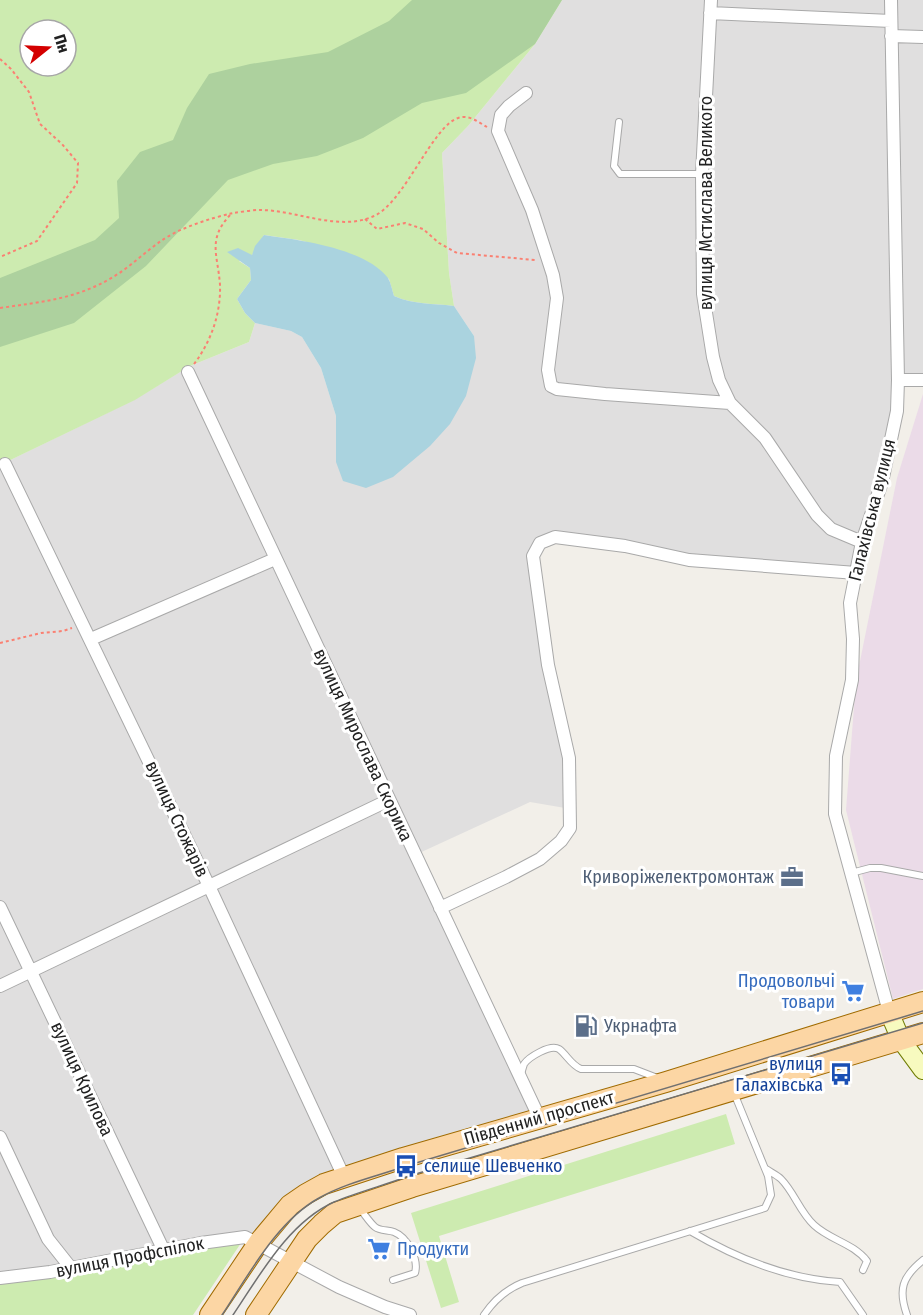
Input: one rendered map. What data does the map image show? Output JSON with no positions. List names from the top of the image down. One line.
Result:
{"streets":{"main road":["Південний проспект"],"street":["вулиця Мстислава Великого","Галахівська вулиця","вулиця Мирослава Скорика","вулиця Стожарів","вулиця Крилова","вулиця Профспілок"]},"crossings":[["вулиця Мстислава Великого","Галахівська вулиця"],["Галахівська вулиця","Південний проспект"],["вулиця Мирослава Скорика","Південний проспект"],["вулиця Стожарів","Південний проспект"],["вулиця Крилова","вулиця Профспілок"],["Південний проспект","вулиця Профспілок"]],"places":{"office":["Криворіжелектромонтаж"],"supermarket":["Продовольчі товари","Продукти"],"fuel station":["Укрнафта"],"bus stop":["вулиця Галахівська","селище Шевченко"]},"north":"right"}
